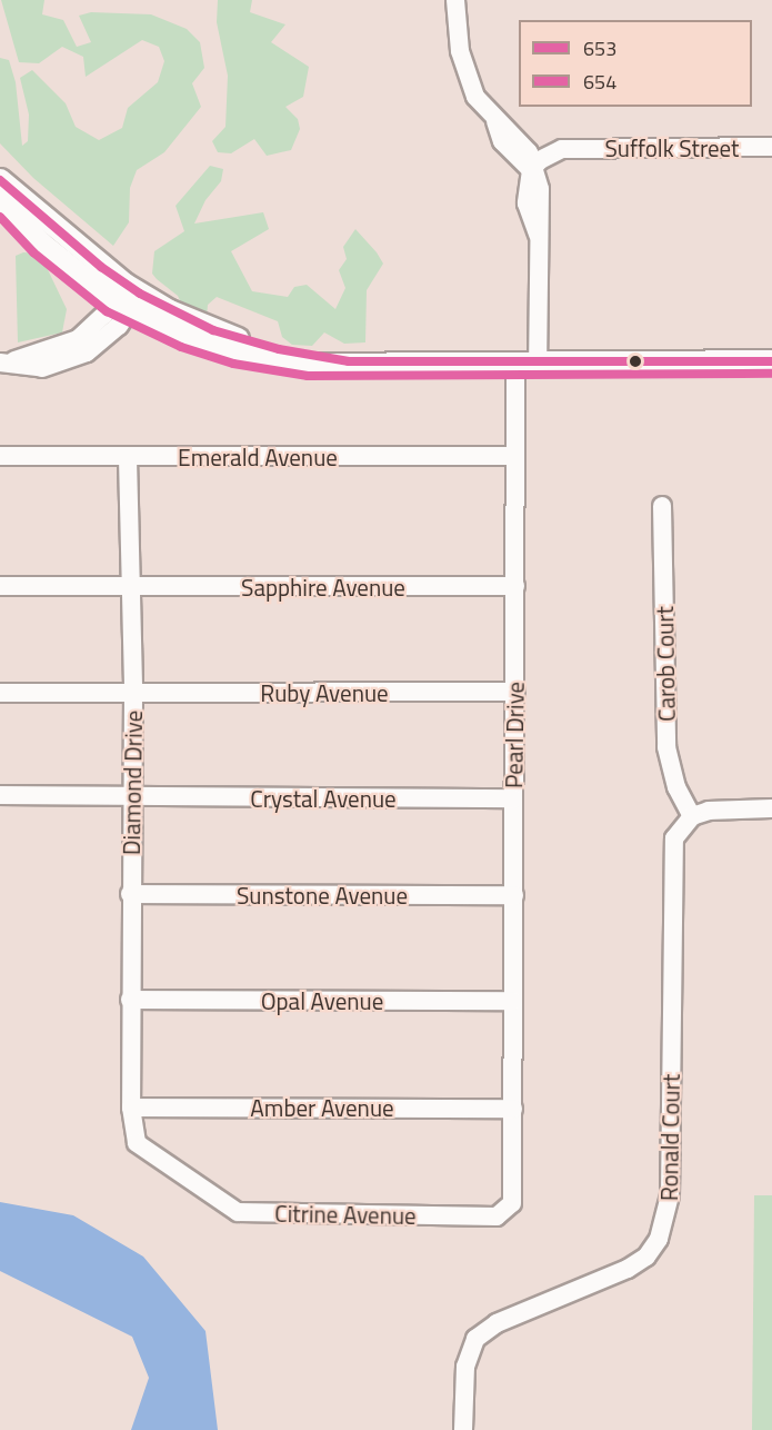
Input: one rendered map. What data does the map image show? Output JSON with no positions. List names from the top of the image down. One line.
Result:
{"streets":{"street":["Suffolk Street","Emerald Avenue","Sapphire Avenue","Carob Court","Ruby Avenue","Pearl Drive","Diamond Drive","Crystal Avenue","Sunstone Avenue","Opal Avenue","Amber Avenue","Ronald Court","Citrine Avenue"]},"crossings":[["Emerald Avenue","Pearl Drive"],["Emerald Avenue","Diamond Drive"],["Sapphire Avenue","Pearl Drive"],["Sapphire Avenue","Diamond Drive"],["Carob Court","Ronald Court"],["Ruby Avenue","Pearl Drive"],["Ruby Avenue","Diamond Drive"],["Pearl Drive","Crystal Avenue"],["Pearl Drive","Sunstone Avenue"],["Pearl Drive","Opal Avenue"],["Pearl Drive","Amber Avenue"],["Pearl Drive","Citrine Avenue"],["Diamond Drive","Crystal Avenue"],["Diamond Drive","Sunstone Avenue"],["Diamond Drive","Opal Avenue"],["Diamond Drive","Amber Avenue"],["Diamond Drive","Citrine Avenue"],["Amber Avenue","Citrine Avenue"]],"lines":["transit line 653","transit line 654"],"legend":["653","654"]}
